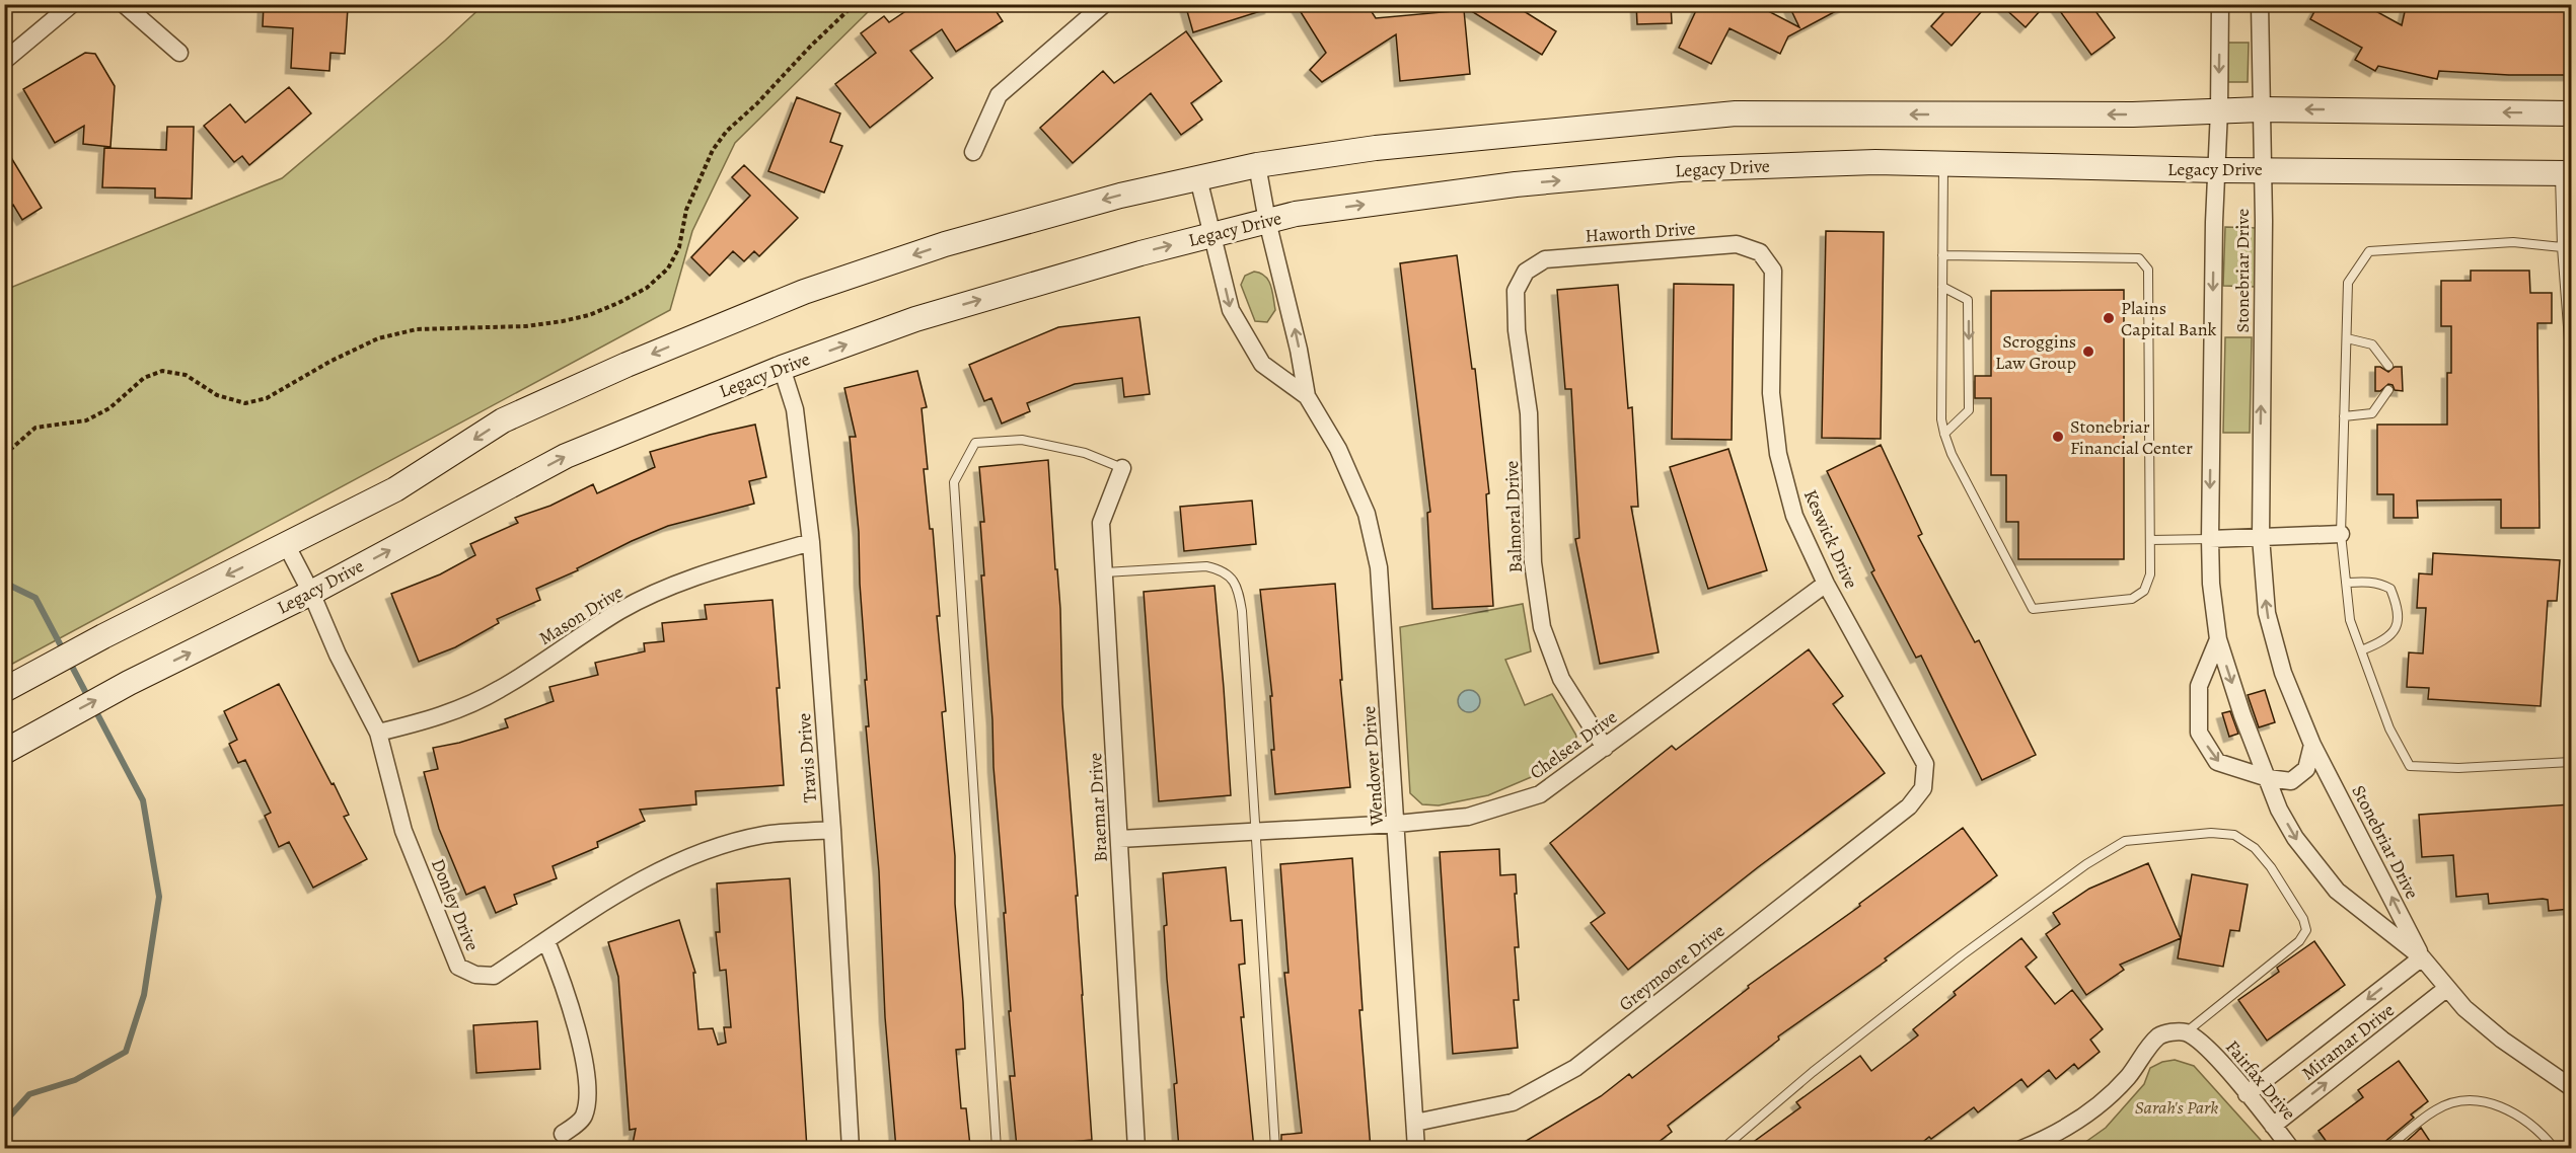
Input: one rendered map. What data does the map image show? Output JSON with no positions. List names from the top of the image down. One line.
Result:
{"streets":{"main road":["Legacy Drive"],"street":["Haworth Drive","Stonebriar Drive","Balmoral Drive","Keswick Drive","Mason Drive","Chelsea Drive","Travis Drive","Wendover Drive","Braemar Drive","Donley Drive","Greymoore Drive","Miramar Drive","Fairfax Drive"]},"crossings":[["Legacy Drive","Stonebriar Drive"],["Legacy Drive","Travis Drive"],["Legacy Drive","Wendover Drive"],["Legacy Drive","Donley Drive"],["Haworth Drive","Balmoral Drive"],["Haworth Drive","Keswick Drive"],["Stonebriar Drive","Miramar Drive"],["Balmoral Drive","Chelsea Drive"],["Keswick Drive","Chelsea Drive"],["Keswick Drive","Greymoore Drive"],["Mason Drive","Travis Drive"],["Mason Drive","Donley Drive"],["Chelsea Drive","Wendover Drive"],["Chelsea Drive","Braemar Drive"],["Travis Drive","Donley Drive"],["Wendover Drive","Greymoore Drive"],["Miramar Drive","Fairfax Drive"]],"parks":["Sarah's Park"],"places":["Plains Capital Bank","Scroggins Law Group","Stonebriar Financial Center"]}
